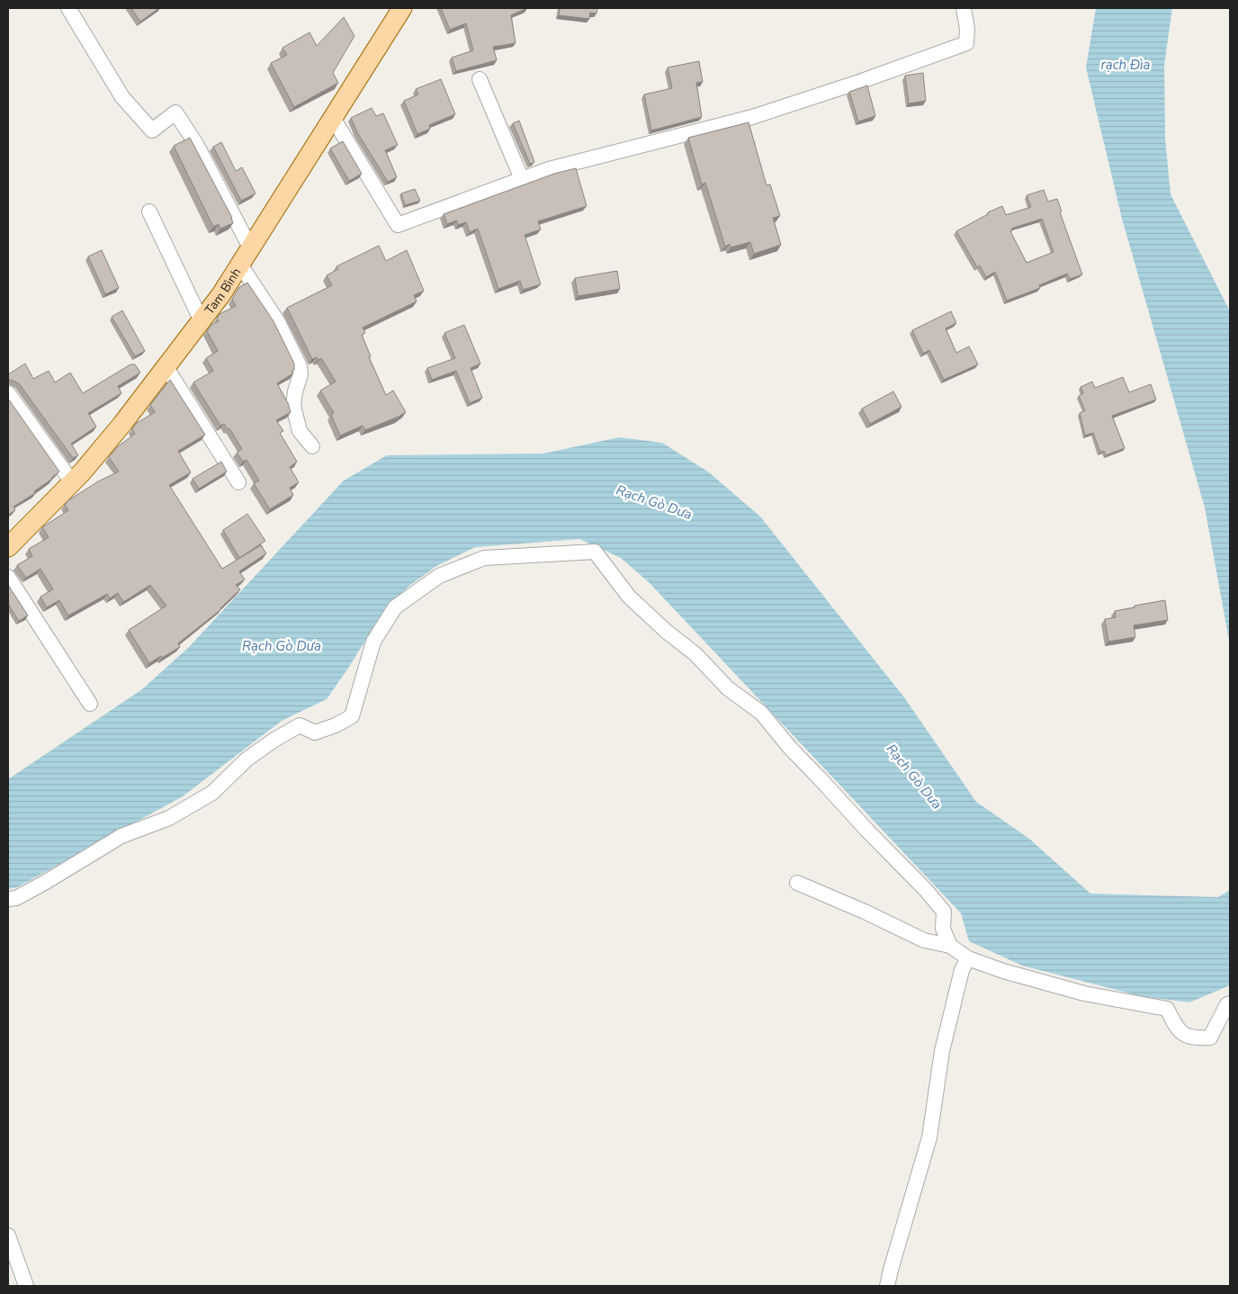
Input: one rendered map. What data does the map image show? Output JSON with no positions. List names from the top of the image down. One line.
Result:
{"streets":{"main road":["Tam Bình"]},"water":["rạch Đìa","Rạch Gò Dưa"]}
